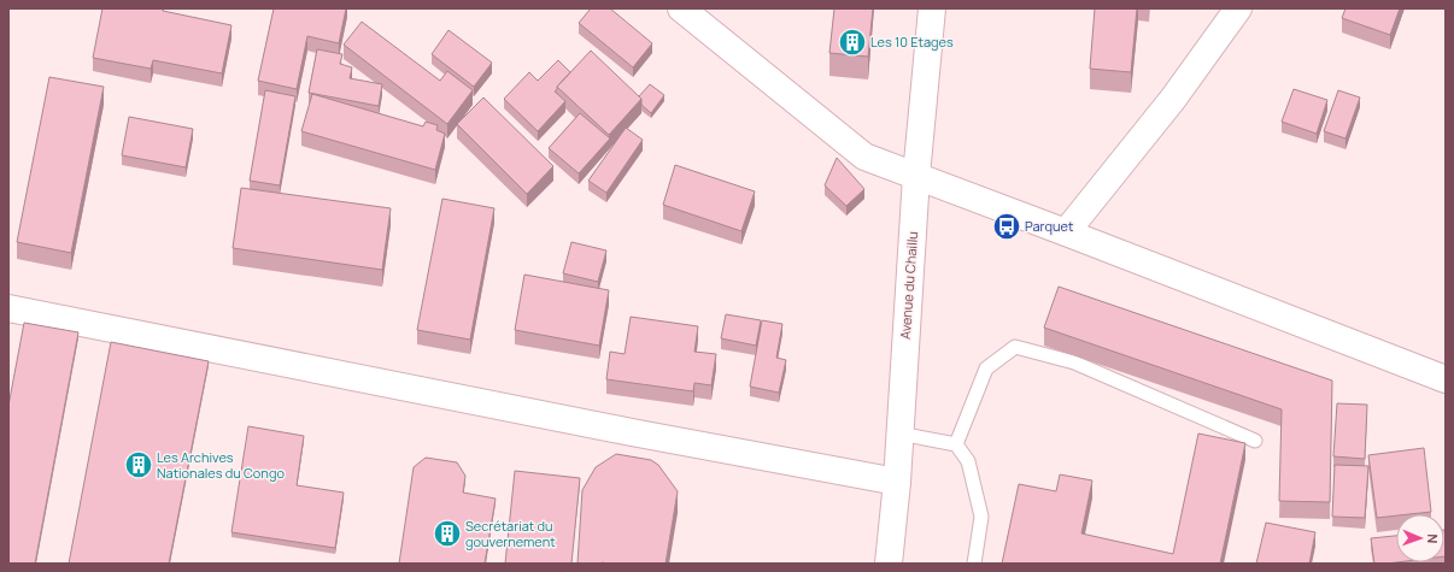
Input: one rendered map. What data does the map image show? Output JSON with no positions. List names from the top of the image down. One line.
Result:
{"streets":{"street":["Avenue du Chaillu"]},"places":{"building":["Les 10 Etages","Les Archives Nationales du Congo","Secrétariat du gouvernement"],"bus stop":["Parquet"]},"north":"right"}
